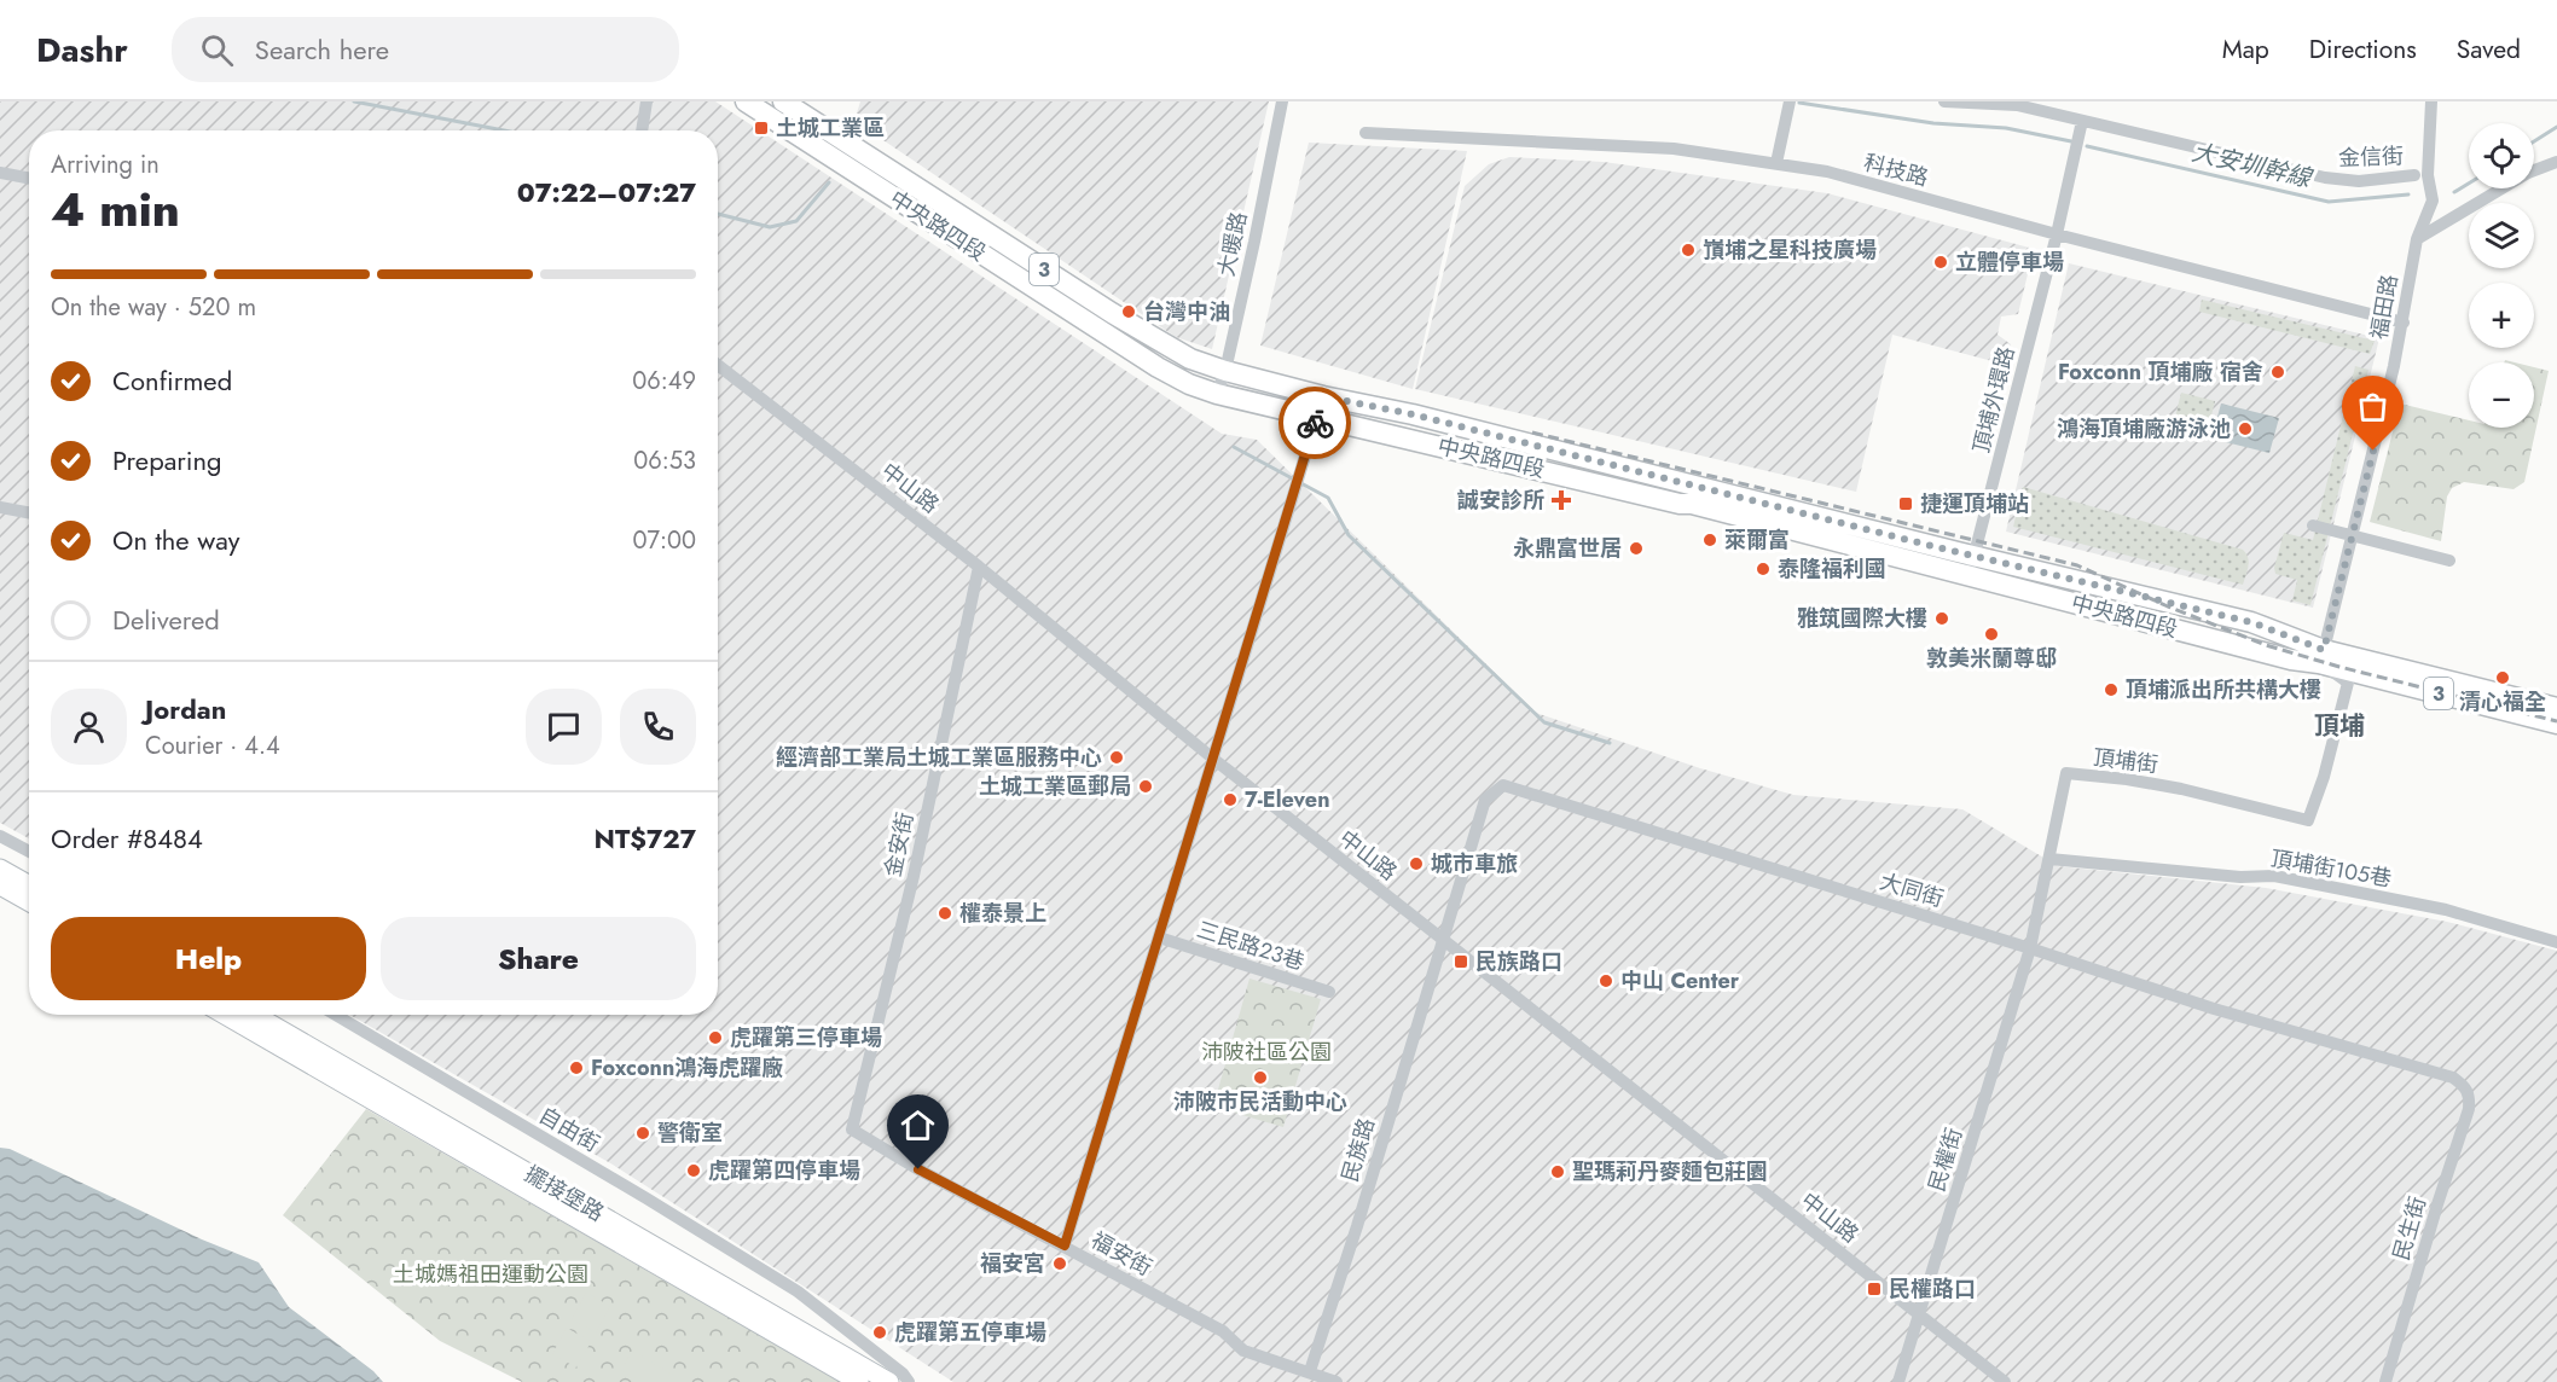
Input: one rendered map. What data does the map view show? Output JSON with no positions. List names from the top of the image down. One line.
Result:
{"streets":{"main road":["中央路四段","3"],"street":["金信街","科技路","大暖路","福田路","頂埔外環路","中山路","頂埔街","金安街","頂埔街105巷","大同街","三民路23巷","自由街","民族路","民權街","擺接堡路","民生街","福安街"]},"crossings":[["金信街","福田路"],["金信街","頂埔外環路"],["科技路","福田路"],["科技路","頂埔外環路"],["中央路四段","大暖路"],["中央路四段","福田路"],["中央路四段","頂埔外環路"],["中央路四段","頂埔街"],["福田路","頂埔街"],["中山路","金安街"],["中山路","大同街"],["中山路","民族路"],["中山路","民權街"],["頂埔街","頂埔街105巷"],["頂埔街","大同街"],["頂埔街","民權街"],["金安街","福安街"],["大同街","民族路"],["大同街","民權街"],["大同街","民生街"],["民族路","福安街"]],"districts":["頂埔"],"water":["大安圳幹線"],"parks":["沛陂社區公園","土城媽祖田運動公園"],"places":{"transit":["土城工業區","捷運頂埔站","民族路口","民權路口"],"other":["嵿埔之星科技廣場","立體停車場","台灣中油","Foxconn 頂埔廠 宿舍","鴻海頂埔廠游泳池","萊爾富","永鼎富世居","泰隆福利國","雅筑國際大樓","敦美米蘭尊邸","清心福全","頂埔派出所共構大樓","經濟部工業局土城工業區服務中心","土城工業區郵局","7-Eleven","城市車旅","權泰景上","中山 Center","虎躍第三停車場","Foxconn鴻海虎躍廠","沛陂市民活動中心","警衛室","虎躍第四停車場","聖瑪莉丹麥麵包莊園","福安宮","虎躍第五停車場"],"health":["誠安診所"]},"page":{"header":"Dashr","search":"Search here","nav":["Map","Directions","Saved"],"map_buttons":["+","−"],"heading":["4 min","Arriving in","07:22–07:27"],"panel":["Jordan","Courier · 4.4","Order #8484","NT$727"],"bar":"On the way · 520 m","list":[["Confirmed","06:49"],["Preparing","06:53"],["On the way","07:00"],"Delivered"],"buttons":["Help","Share"]}}
